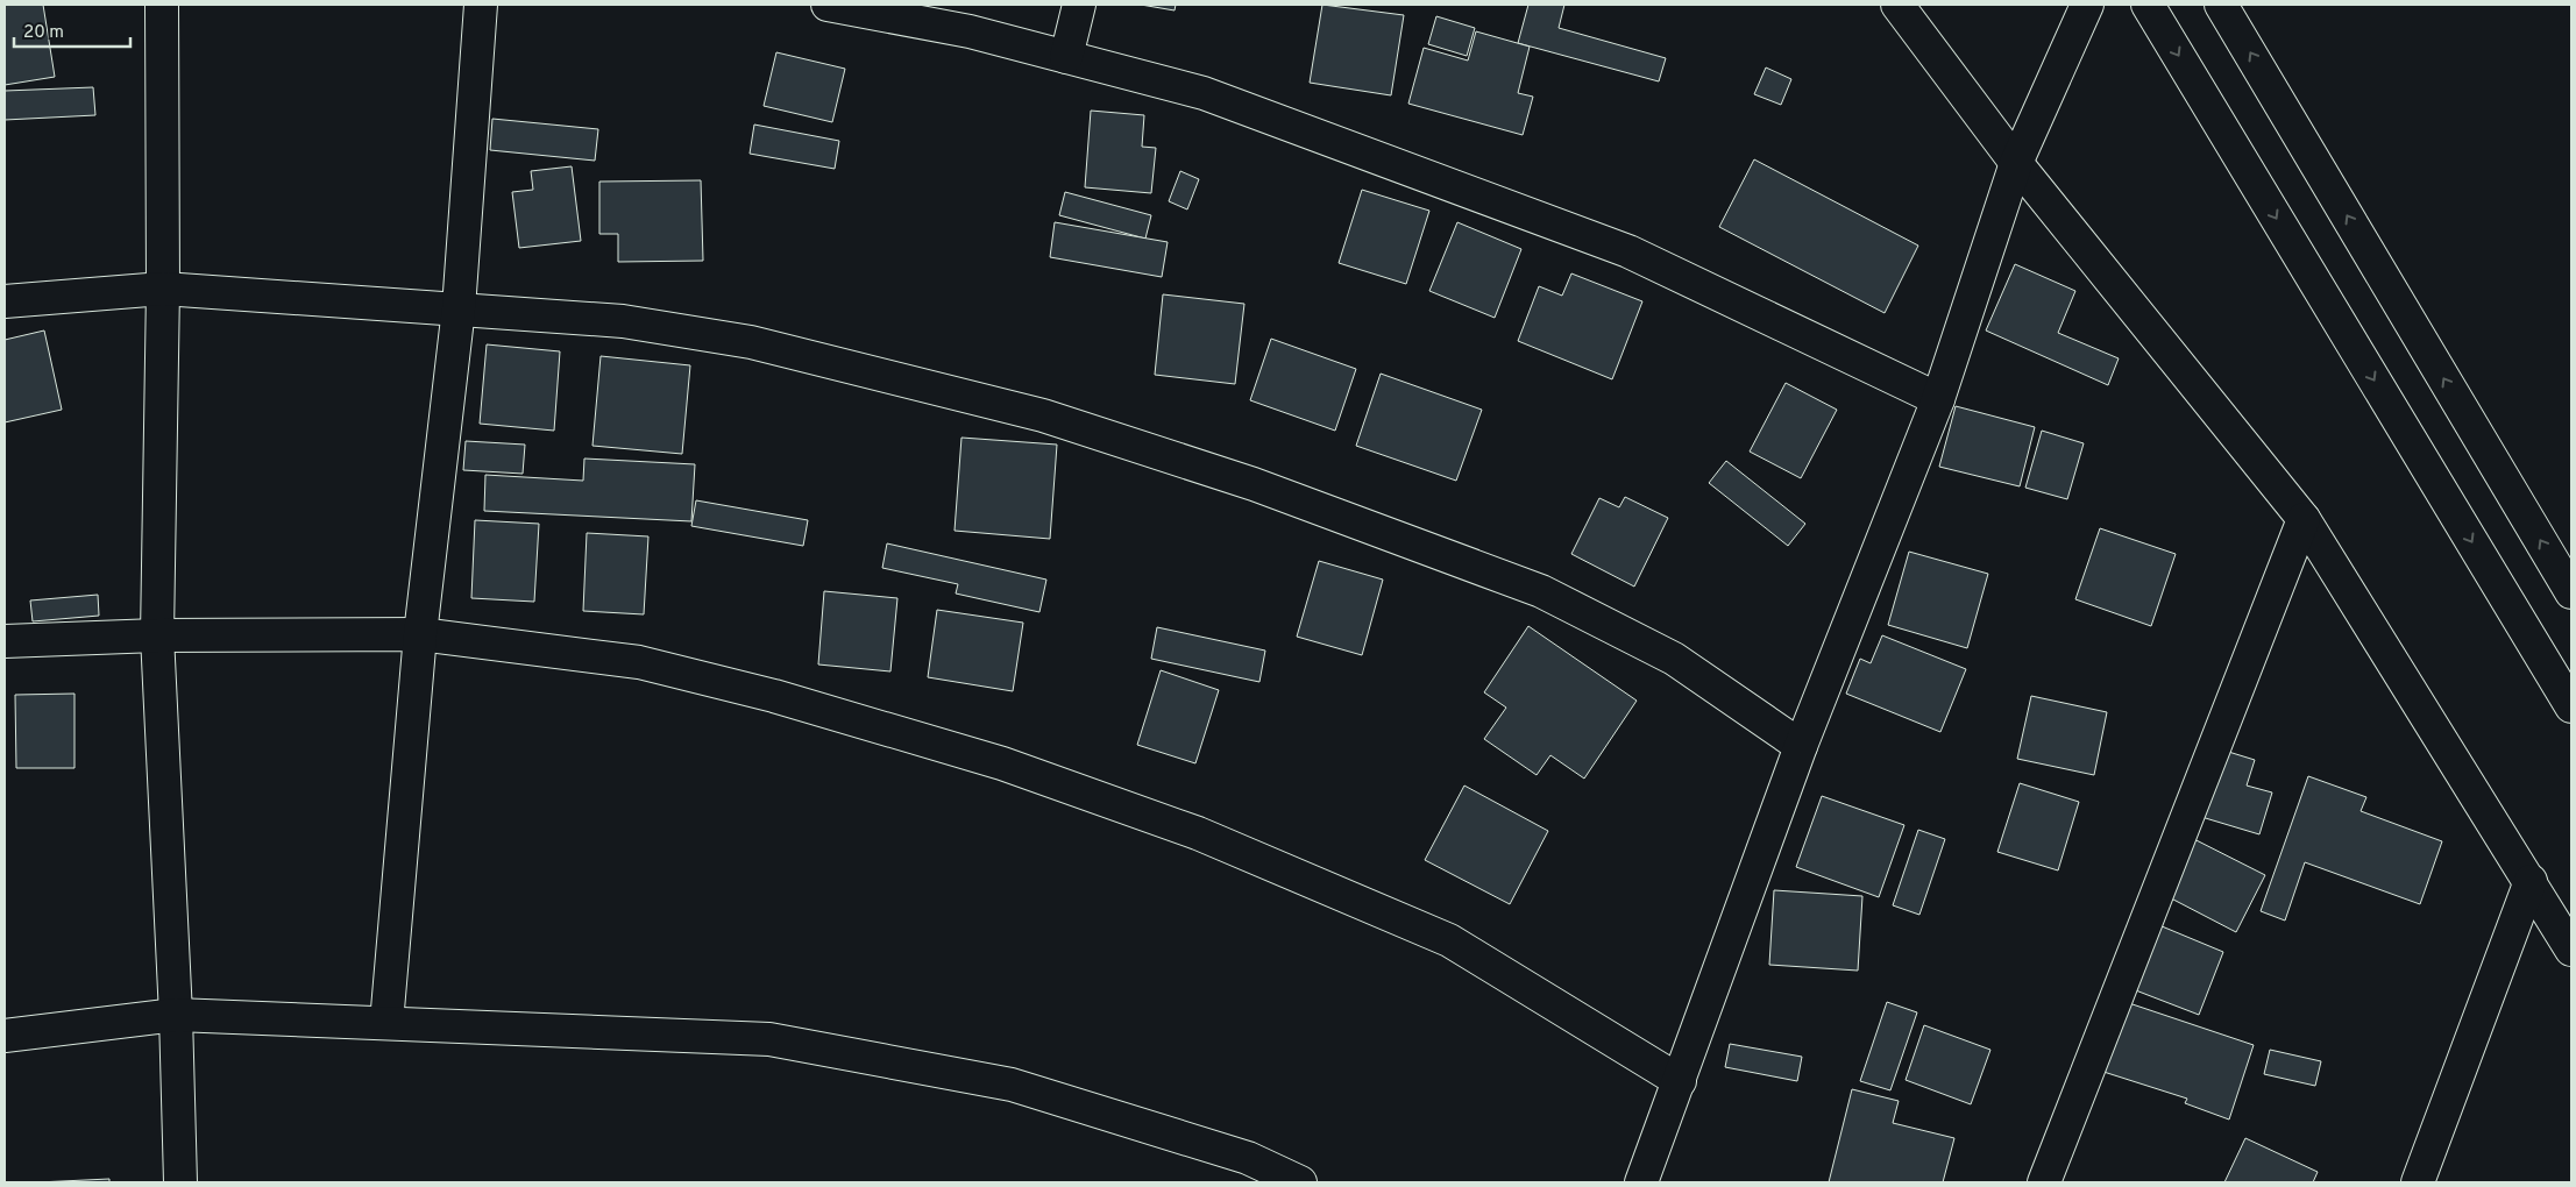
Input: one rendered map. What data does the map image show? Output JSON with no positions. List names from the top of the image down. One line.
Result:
{"scale_bar":"20 m"}
